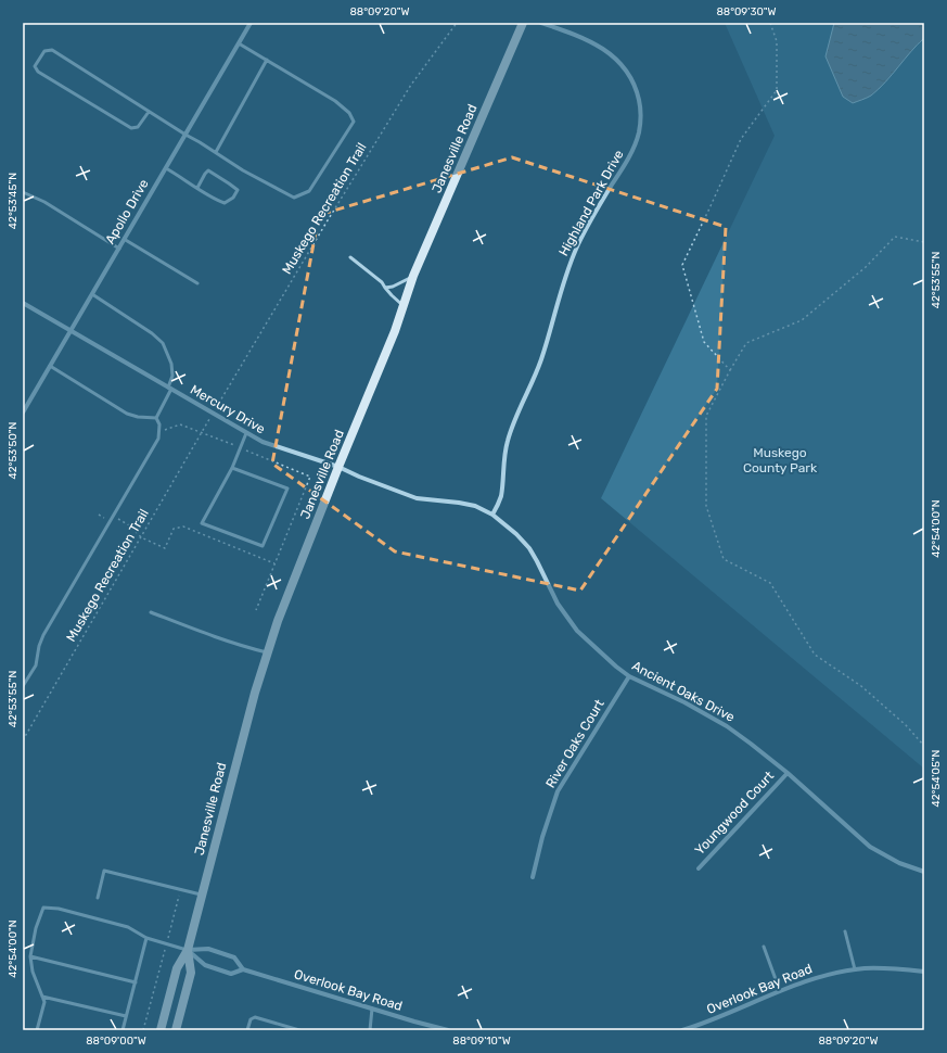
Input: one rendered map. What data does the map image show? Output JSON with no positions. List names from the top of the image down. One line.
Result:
{"streets":{"main road":["Janesville Road"],"street":["Highland Park Drive","Apollo Drive","Mercury Drive","Ancient Oaks Drive","River Oaks Court","Youngwood Court","Overlook Bay Road"],"path":["Muskego Recreation Trail"]},"crossings":[["Janesville Road","Mercury Drive"],["Janesville Road","Ancient Oaks Drive"],["Janesville Road","Overlook Bay Road"],["Highland Park Drive","Ancient Oaks Drive"],["Apollo Drive","Mercury Drive"],["Mercury Drive","Ancient Oaks Drive"],["Ancient Oaks Drive","River Oaks Court"],["Ancient Oaks Drive","Youngwood Court"]],"parks":["Muskego County Park"],"coordinates":["88°09'20\"W","88°09'30\"W","42°53'45\"N","42°53'55\"N","42°53'50\"N","42°54'00\"N","42°54'05\"N","88°09'00\"W","88°09'10\"W"]}
